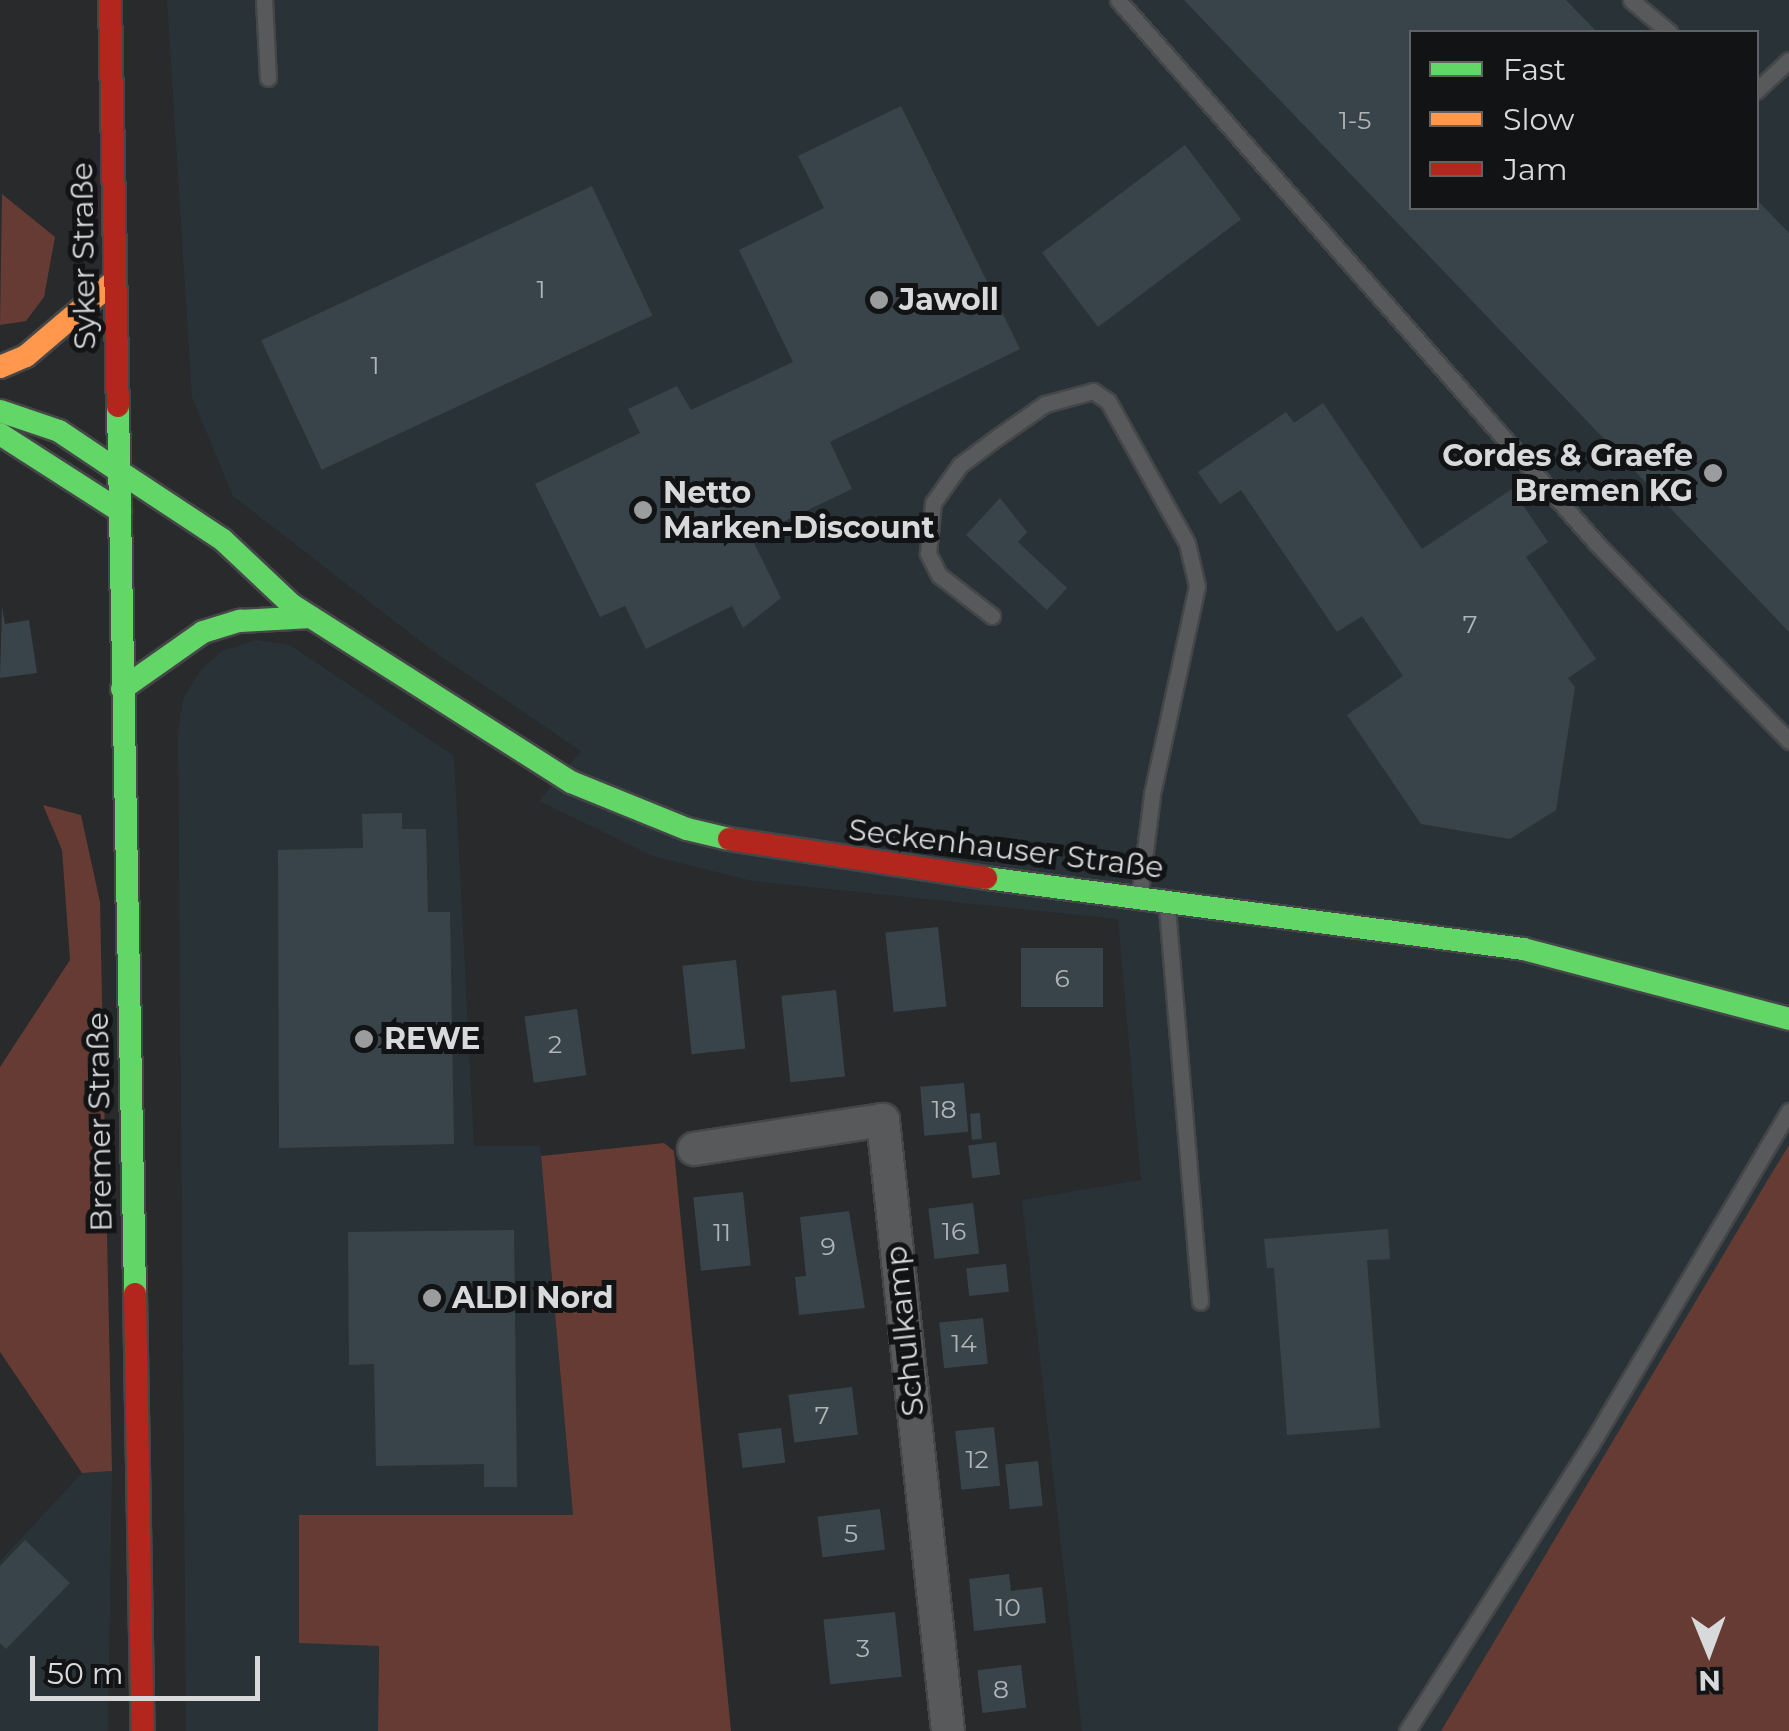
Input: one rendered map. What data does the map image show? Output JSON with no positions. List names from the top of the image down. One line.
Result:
{"streets":{"main road":["Syker Straße","Seckenhauser Straße","Bremer Straße"],"street":["Schulkamp"]},"crossings":[["Syker Straße","Bremer Straße"]],"places":["Jawoll","Cordes & Graefe Bremen KG","Netto Marken-Discount","REWE","ALDI Nord"],"house_numbers":["1-5","1","1","7","6","2","18","16","11","9","14","7","12","5","10","3","8"],"legend":["Fast","Slow","Jam"],"scale_bar":"50 m","north":"bottom"}
